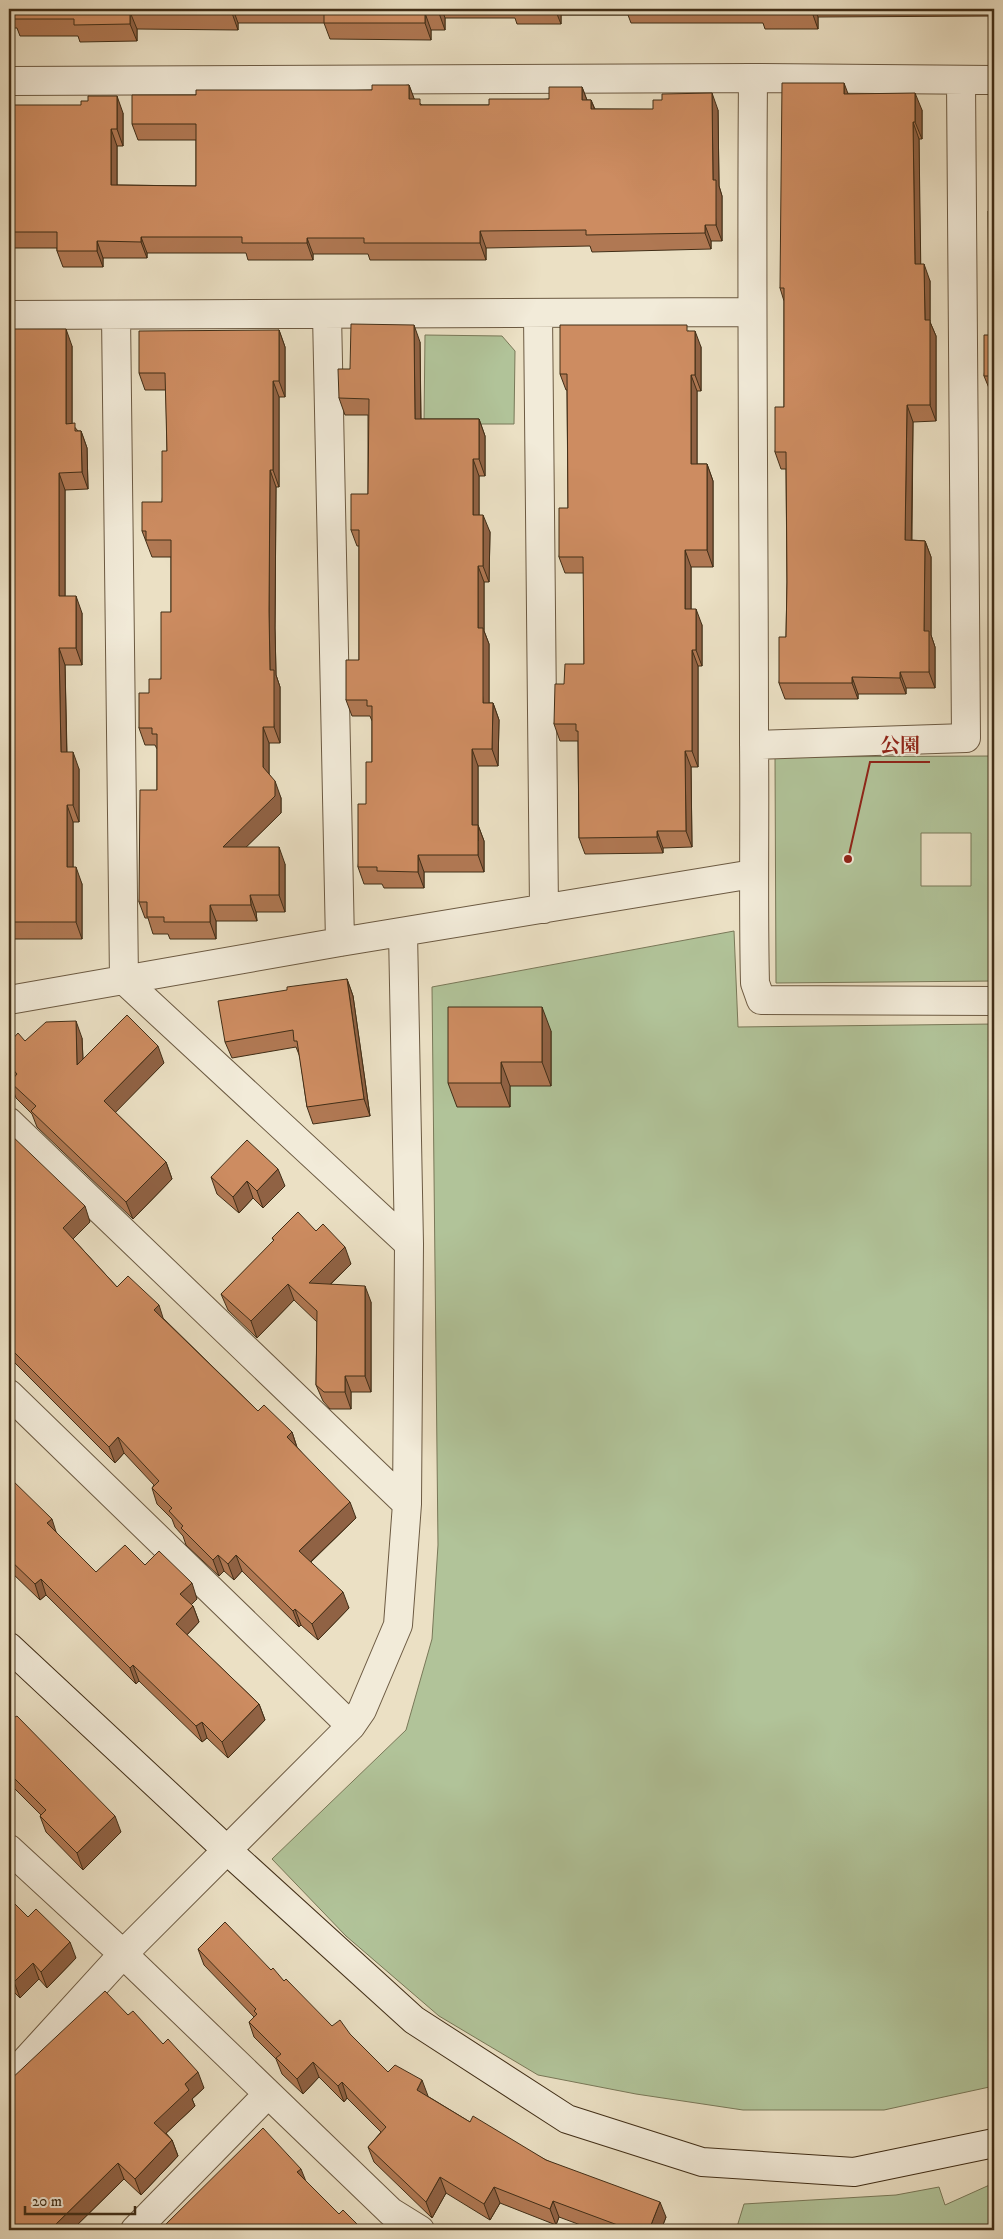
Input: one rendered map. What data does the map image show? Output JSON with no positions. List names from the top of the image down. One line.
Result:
{"places":["公園"],"scale_bar":"20 m"}
